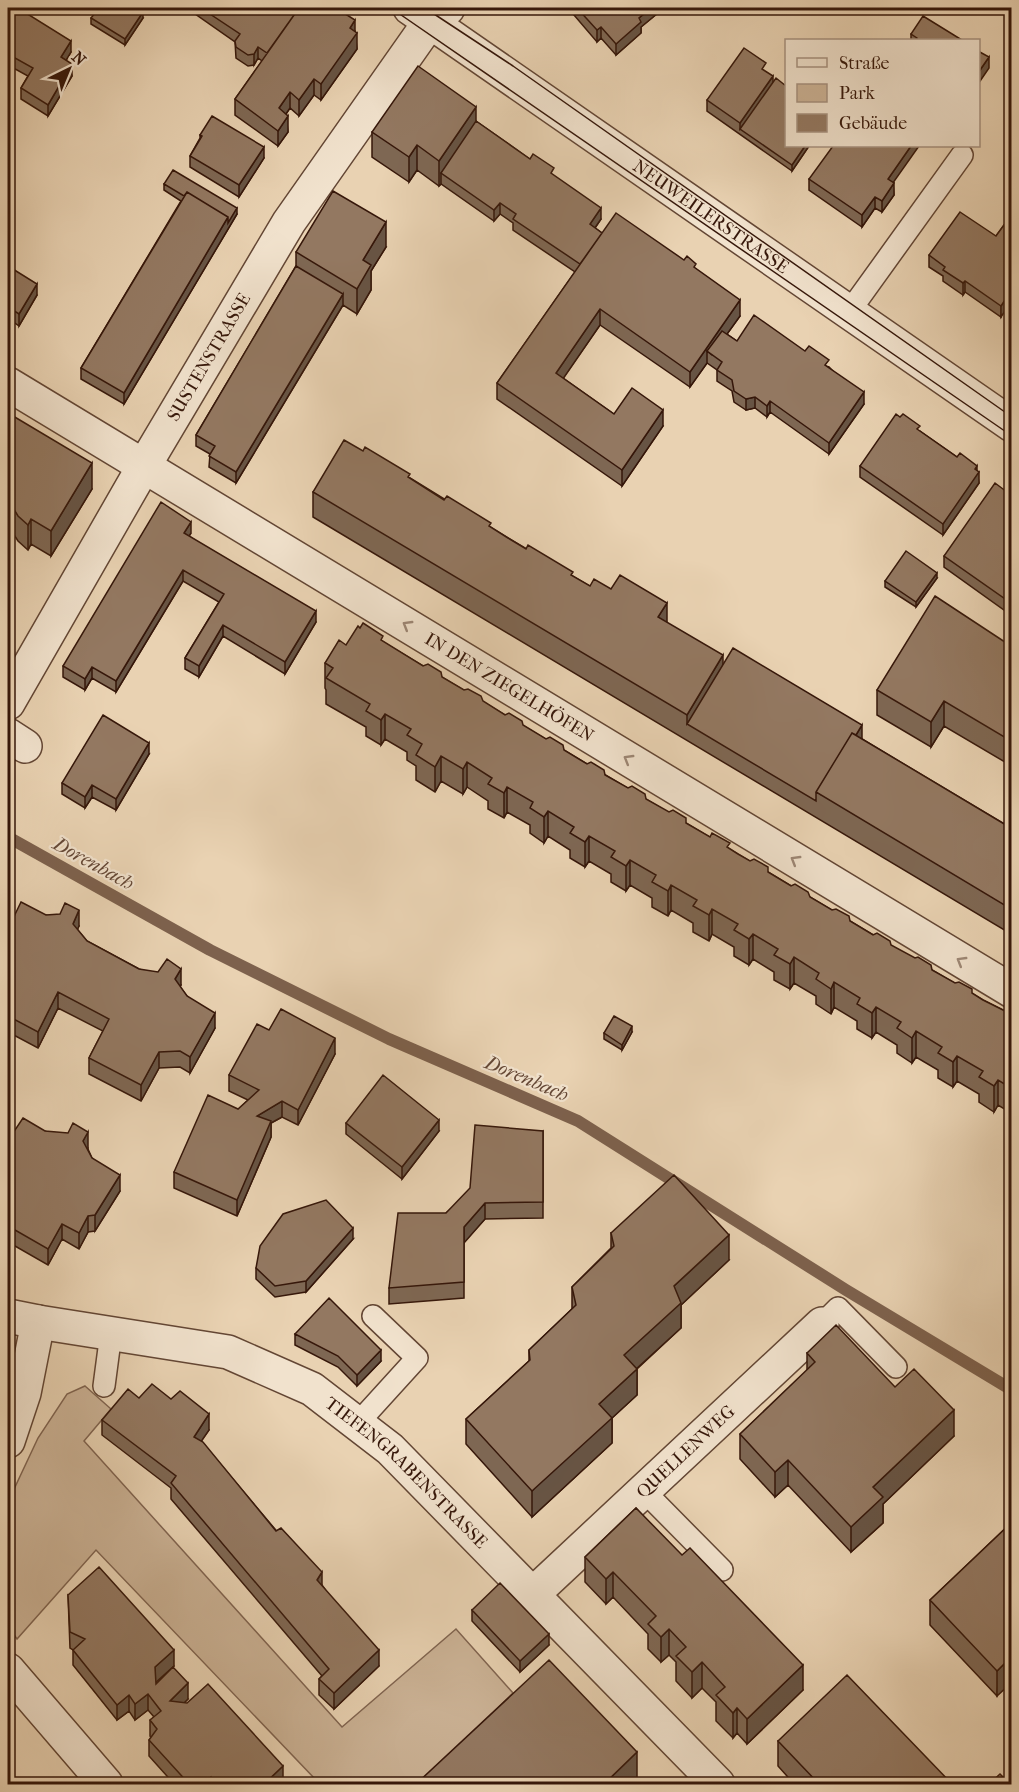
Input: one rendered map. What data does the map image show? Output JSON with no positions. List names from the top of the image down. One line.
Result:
{"streets":{"street":["NEUWEILERSTRASSE","SUSTENSTRASSE","IN DEN ZIEGELHÖFEN","QUELLENWEG","TIEFENGRABENSTRASSE"]},"crossings":[["NEUWEILERSTRASSE","SUSTENSTRASSE"],["SUSTENSTRASSE","IN DEN ZIEGELHÖFEN"],["QUELLENWEG","TIEFENGRABENSTRASSE"]],"one_way":["IN DEN ZIEGELHÖFEN"],"water":["Dorenbach"],"legend":["Straße","Park","Gebäude"],"north":"top right"}
